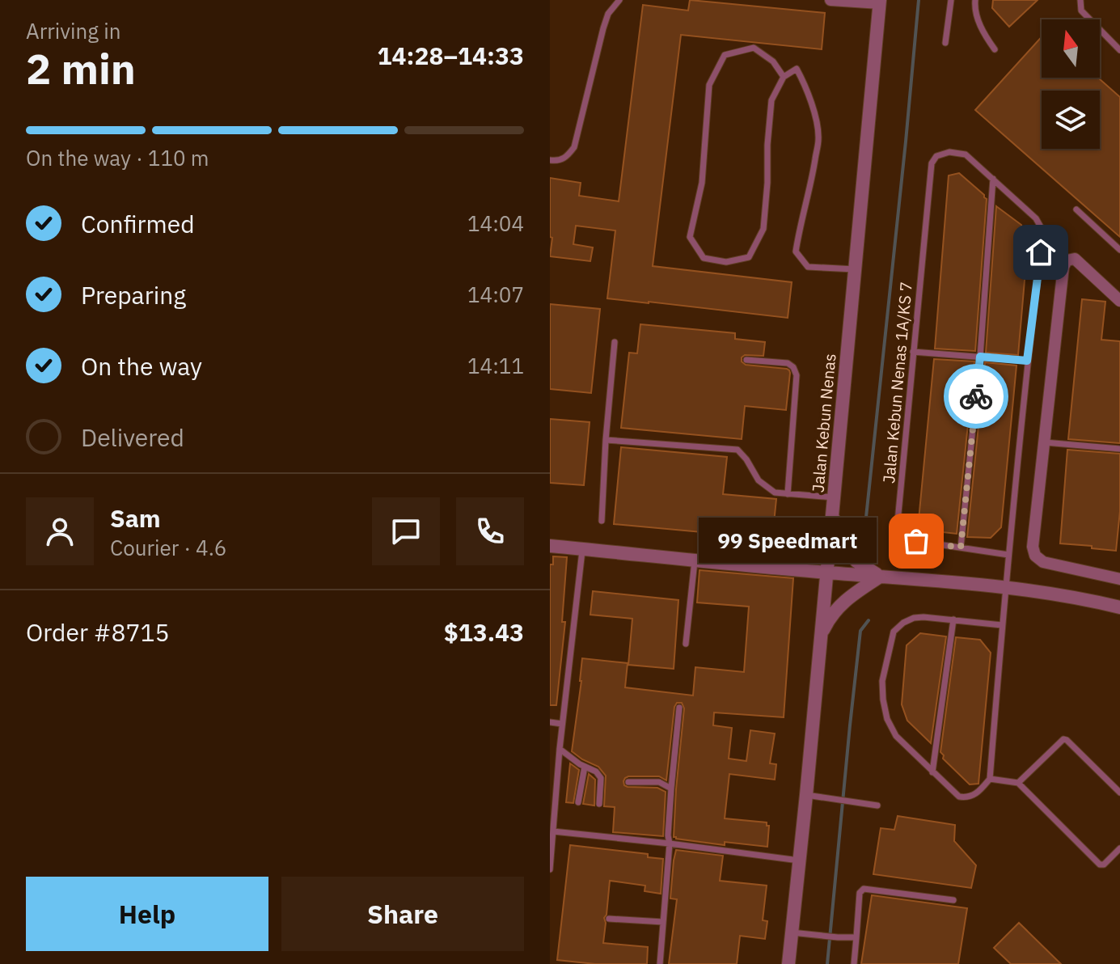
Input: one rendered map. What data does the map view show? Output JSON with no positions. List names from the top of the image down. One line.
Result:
{"streets":{"street":["Jalan Kebun Nenas"],"lane":["Jalan Kebun Nenas 1A/KS 7"]},"places":["99 Speedmart"],"north":"top","page":{"heading":["2 min","Arriving in","14:28–14:33"],"panel":["Sam","Courier · 4.6","Order #8715","$13.43"],"bar":"On the way · 110 m","list":[["Confirmed","14:04"],["Preparing","14:07"],["On the way","14:11"],"Delivered"],"bubble":"99 Speedmart","buttons":["Help","Share"]}}
